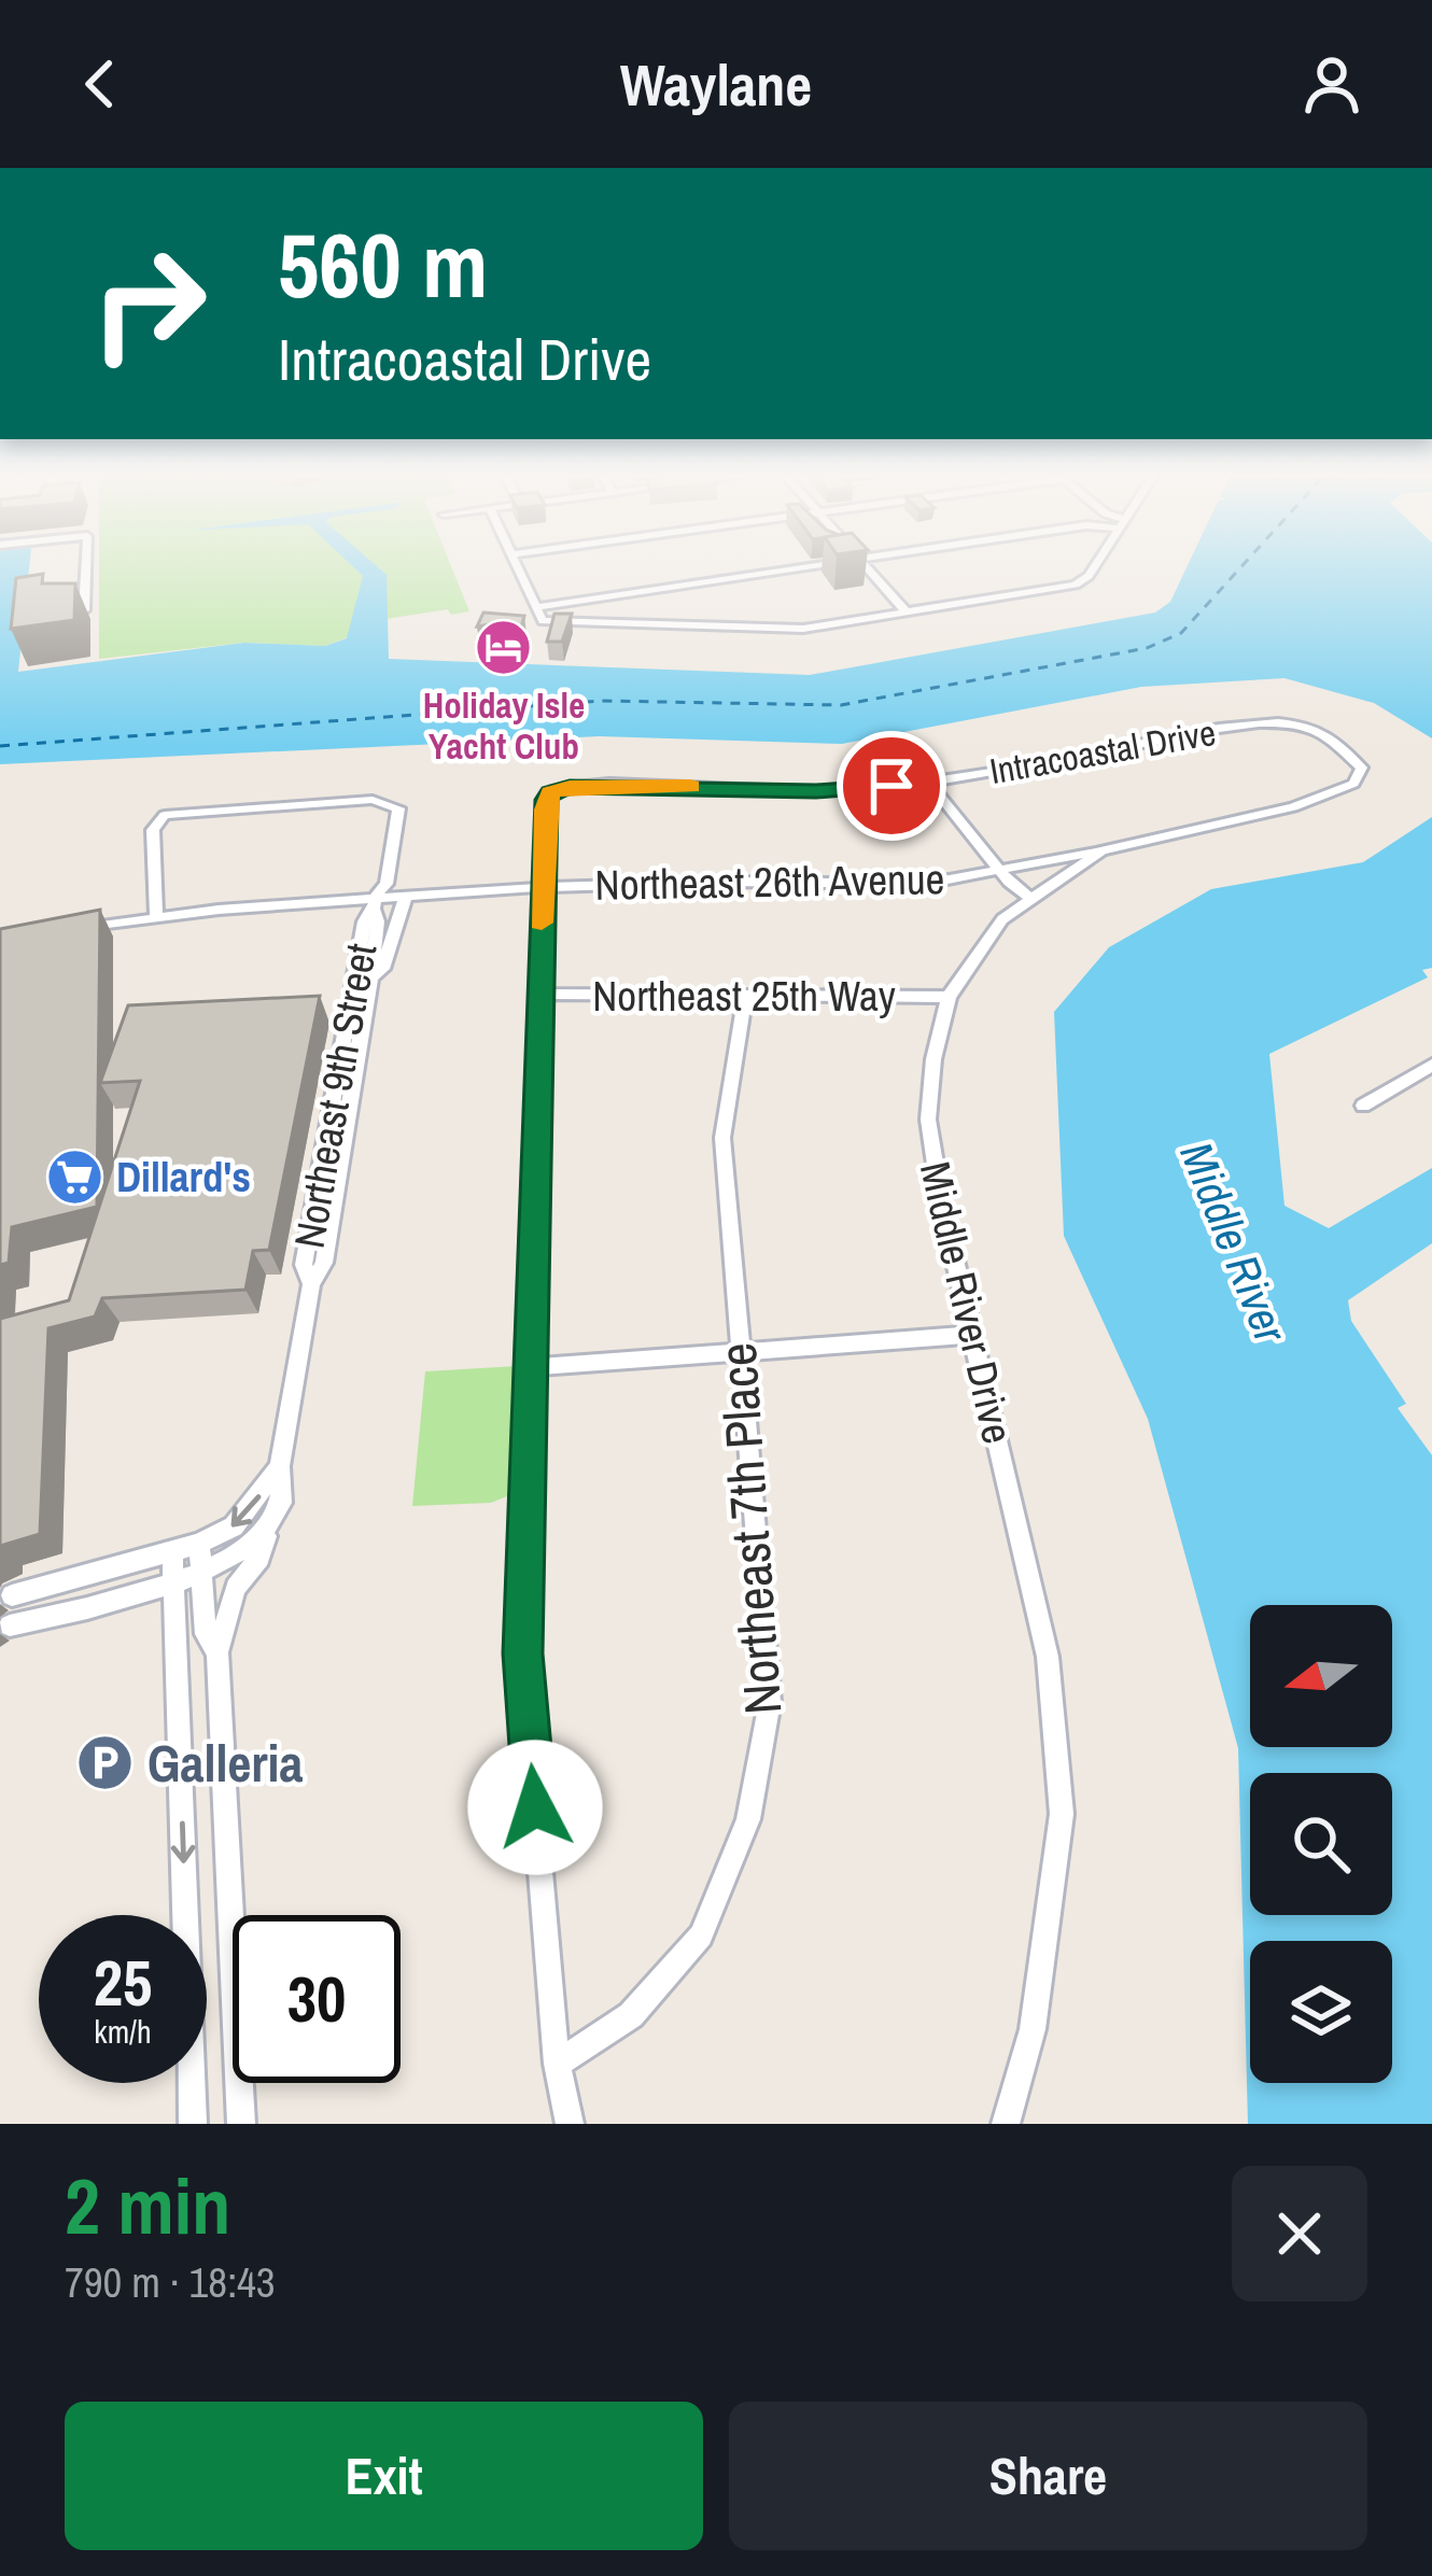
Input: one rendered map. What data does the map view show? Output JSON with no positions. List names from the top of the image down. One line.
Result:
{"streets":{"street":["Intracoastal Drive","Northeast 26th Avenue","Northeast 25th Way","Northeast 9th Street","Middle River Drive","Northeast 7th Place"]},"crossings":[["Intracoastal Drive","Northeast 26th Avenue"],["Intracoastal Drive","Middle River Drive"],["Northeast 26th Avenue","Northeast 9th Street"],["Northeast 26th Avenue","Middle River Drive"],["Northeast 25th Way","Middle River Drive"],["Northeast 25th Way","Northeast 7th Place"]],"water":["Middle River"],"places":{"hotel":["Holiday Isle Yacht Club"],"supermarket":["Dillard's"],"parking":["Galleria"]},"north":"left","page":{"header":"Waylane","turn":["560 m","Intracoastal Drive"],"speed":"25 km/h","limit":"30","heading":["2 min","790 m · 18:43"],"buttons":["Exit","Share"]}}
